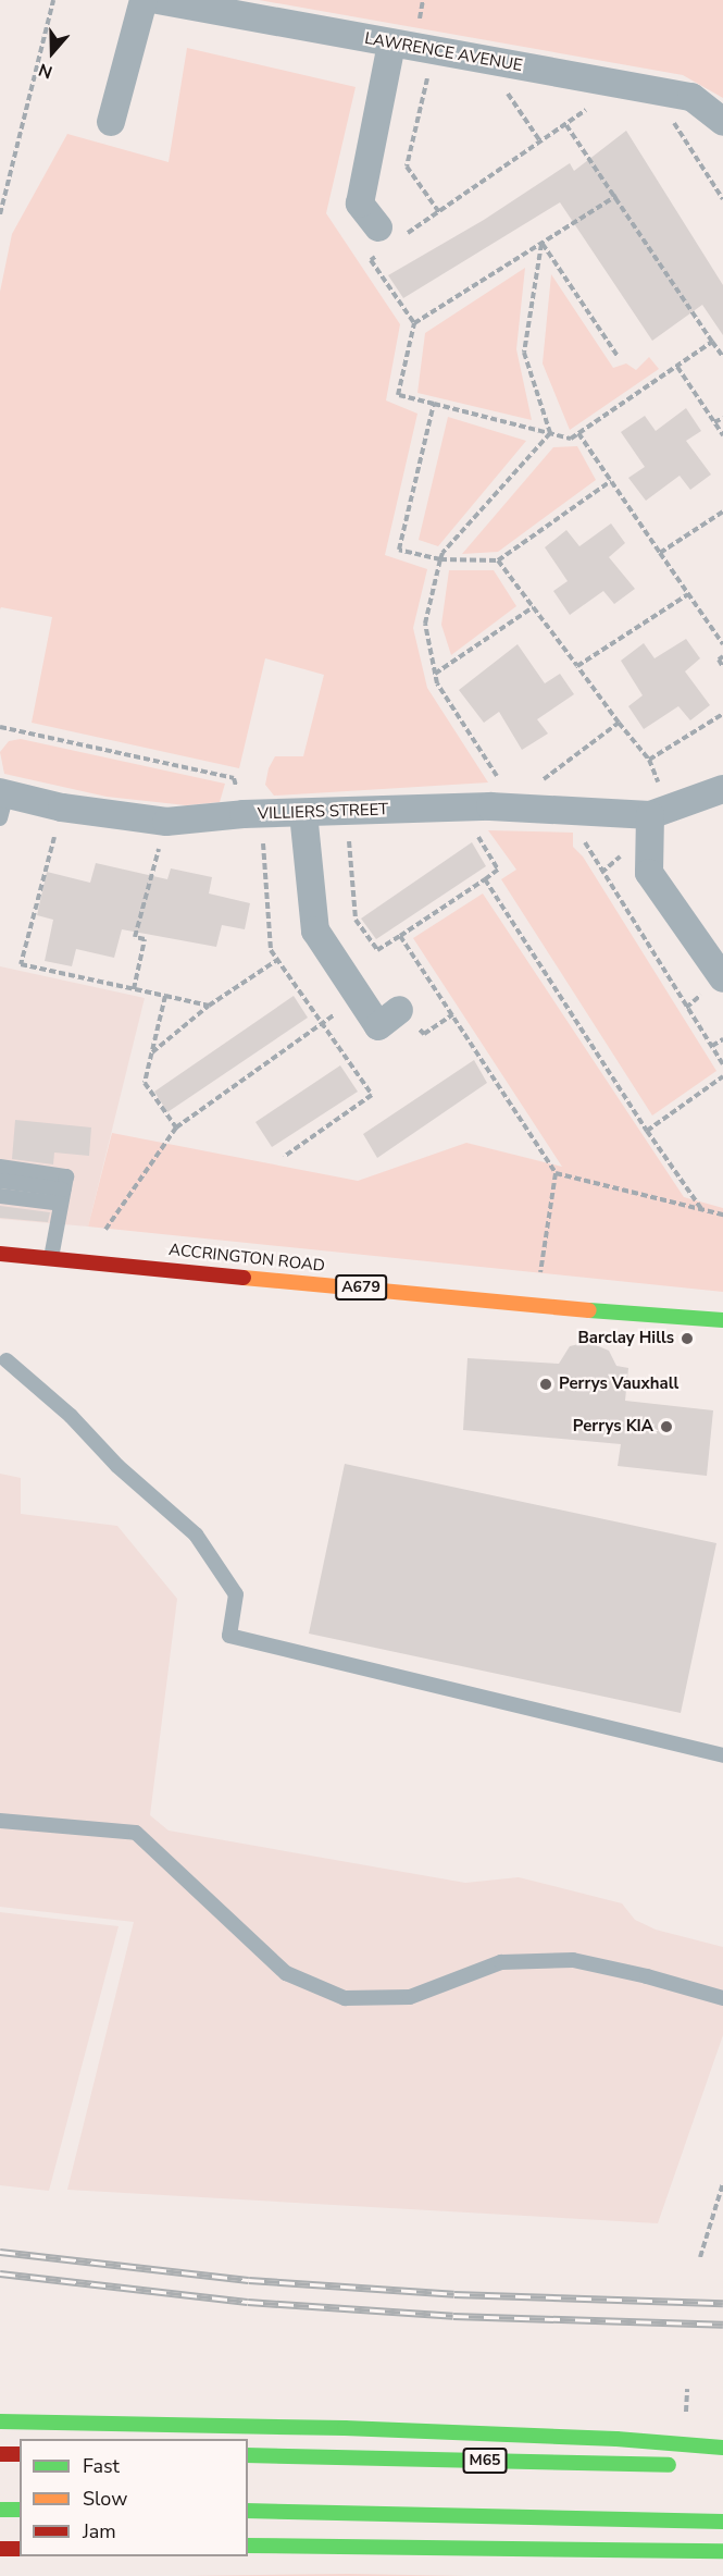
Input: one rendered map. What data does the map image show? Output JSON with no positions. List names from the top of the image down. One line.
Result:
{"streets":{"main road":["ACCRINGTON ROAD","A679","M65"],"street":["LAWRENCE AVENUE","VILLIERS STREET"]},"places":["Barclay Hills","Perrys Vauxhall","Perrys KIA"],"legend":["Fast","Slow","Jam"],"north":"bottom"}
